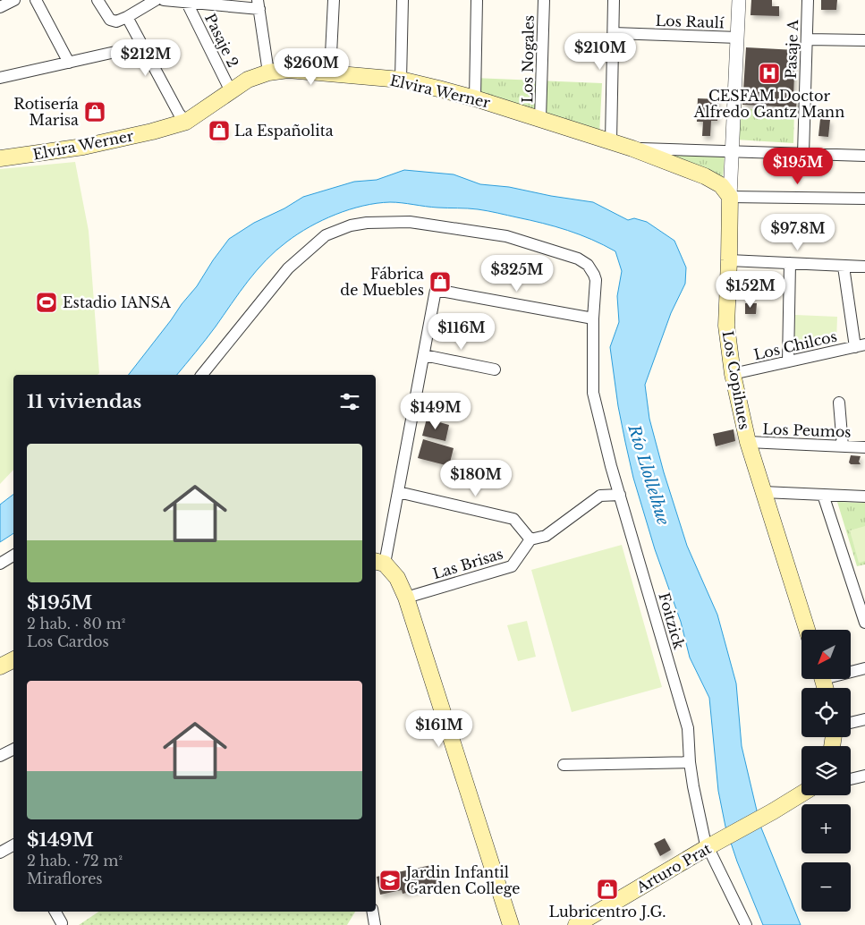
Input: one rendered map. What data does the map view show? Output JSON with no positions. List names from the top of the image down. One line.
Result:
{"streets":{"main road":["Elvira Werner","Los Copihues","Arturo Prat"],"street":["Los Raulí","Pasaje 2","Pasaje A","Los Nogales","Los Chilcos","Los Peumos","Las Brisas","Foitzick"]},"crossings":[["Pasaje 2","Elvira Werner"],["Pasaje A","Elvira Werner"],["Los Nogales","Elvira Werner"],["Los Chilcos","Los Copihues"],["Los Copihues","Los Peumos"],["Foitzick","Arturo Prat"]],"water":["Río Llollelhue"],"places":{"hospital":["CESFAM Doctor Alfredo Gantz Mann"],"shop":["Rotisería Marisa","La Españolita","Fábrica de Muebles","Lubricentro J.G."],"sports":["Estadio IANSA"],"school or university":["Jardin Infantil Garden College"]},"north":"bottom left","page":{"price":["$210M","$212M","$260M","$195M","$97.8M","$325M","$152M","$116M","$149M","$180M","$161M"],"heading":"11 viviendas","list":[{"name":"$195M","note":"2 hab. · 80 m² · Los Cardos"},{"name":"$149M","note":"2 hab. · 72 m² · Miraflores"}],"map_buttons":["+","−"]}}
